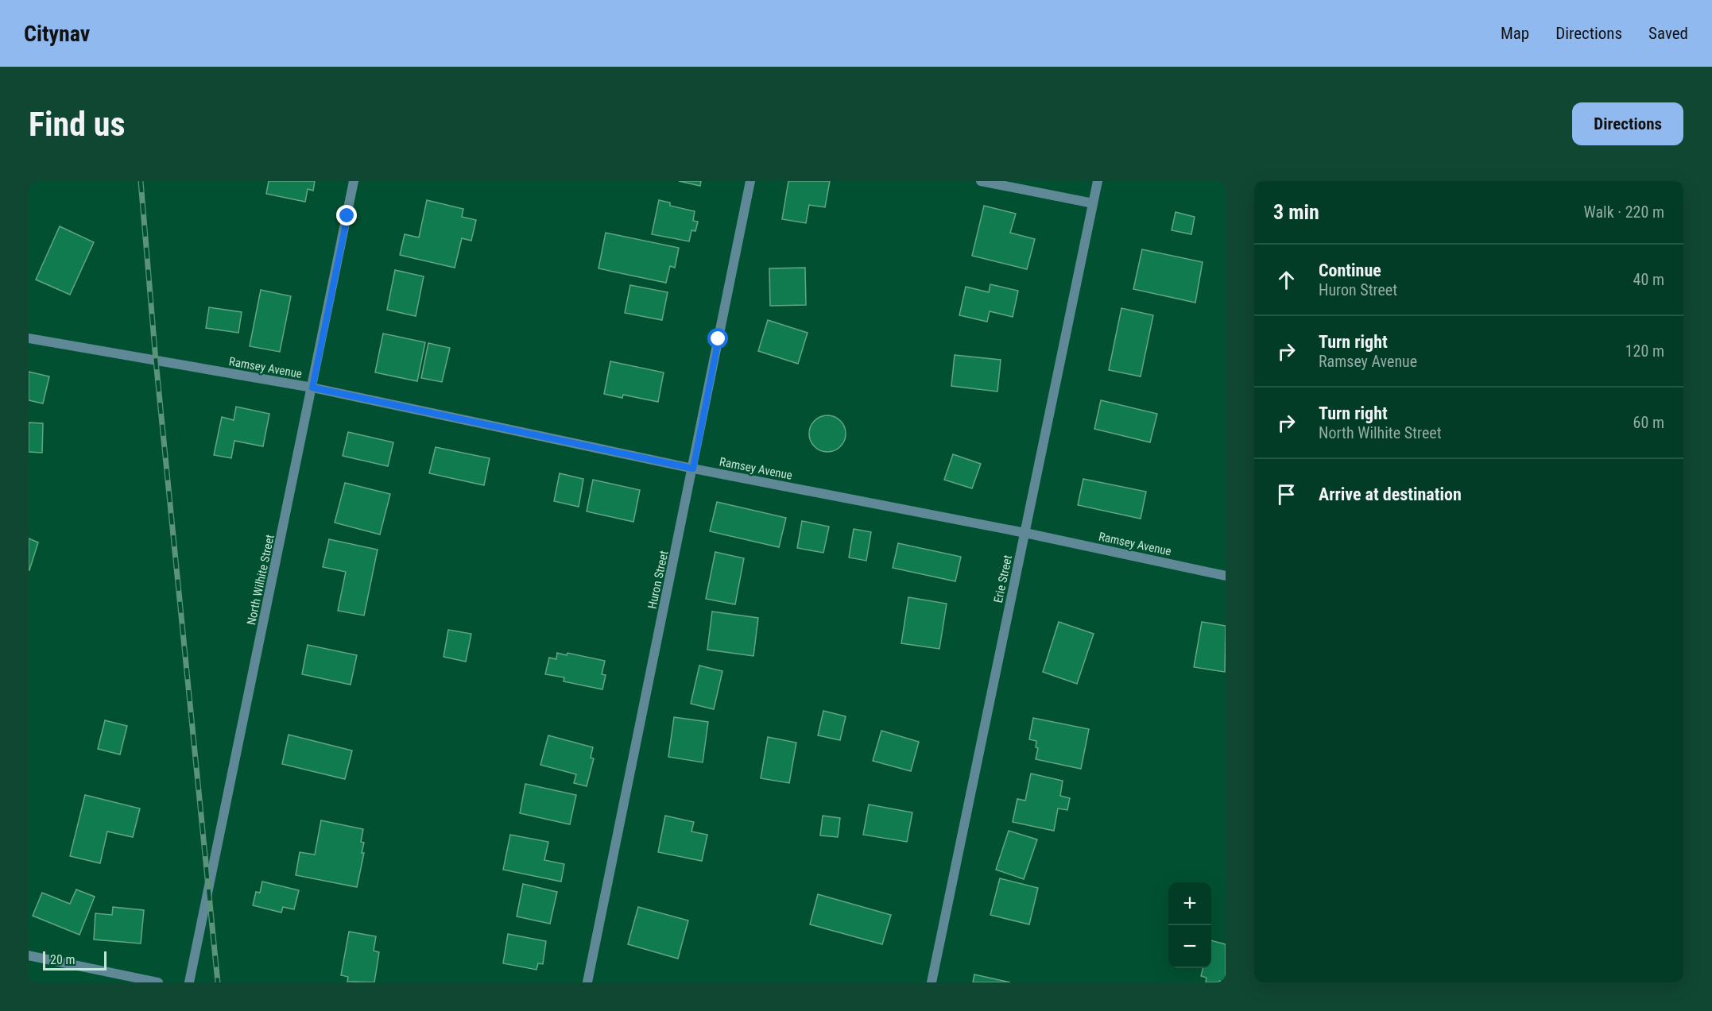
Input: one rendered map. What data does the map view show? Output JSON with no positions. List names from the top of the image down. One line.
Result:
{"streets":{"street":["Ramsey Avenue","Erie Street","North Wilhite Street","Huron Street"]},"crossings":[["Ramsey Avenue","Erie Street"],["Ramsey Avenue","North Wilhite Street"],["Ramsey Avenue","Huron Street"]],"scale_bar":"20 m","page":{"header":"Citynav","nav":["Map","Directions","Saved"],"buttons":"Directions","title":"Find us","heading":["3 min","Walk · 220 m"],"list":[["Continue","Huron Street","40 m"],["Turn right","Ramsey Avenue","120 m"],["Turn right","North Wilhite Street","60 m"],"Arrive at destination"],"map_buttons":["+","−"],"scale":"20 m"}}
